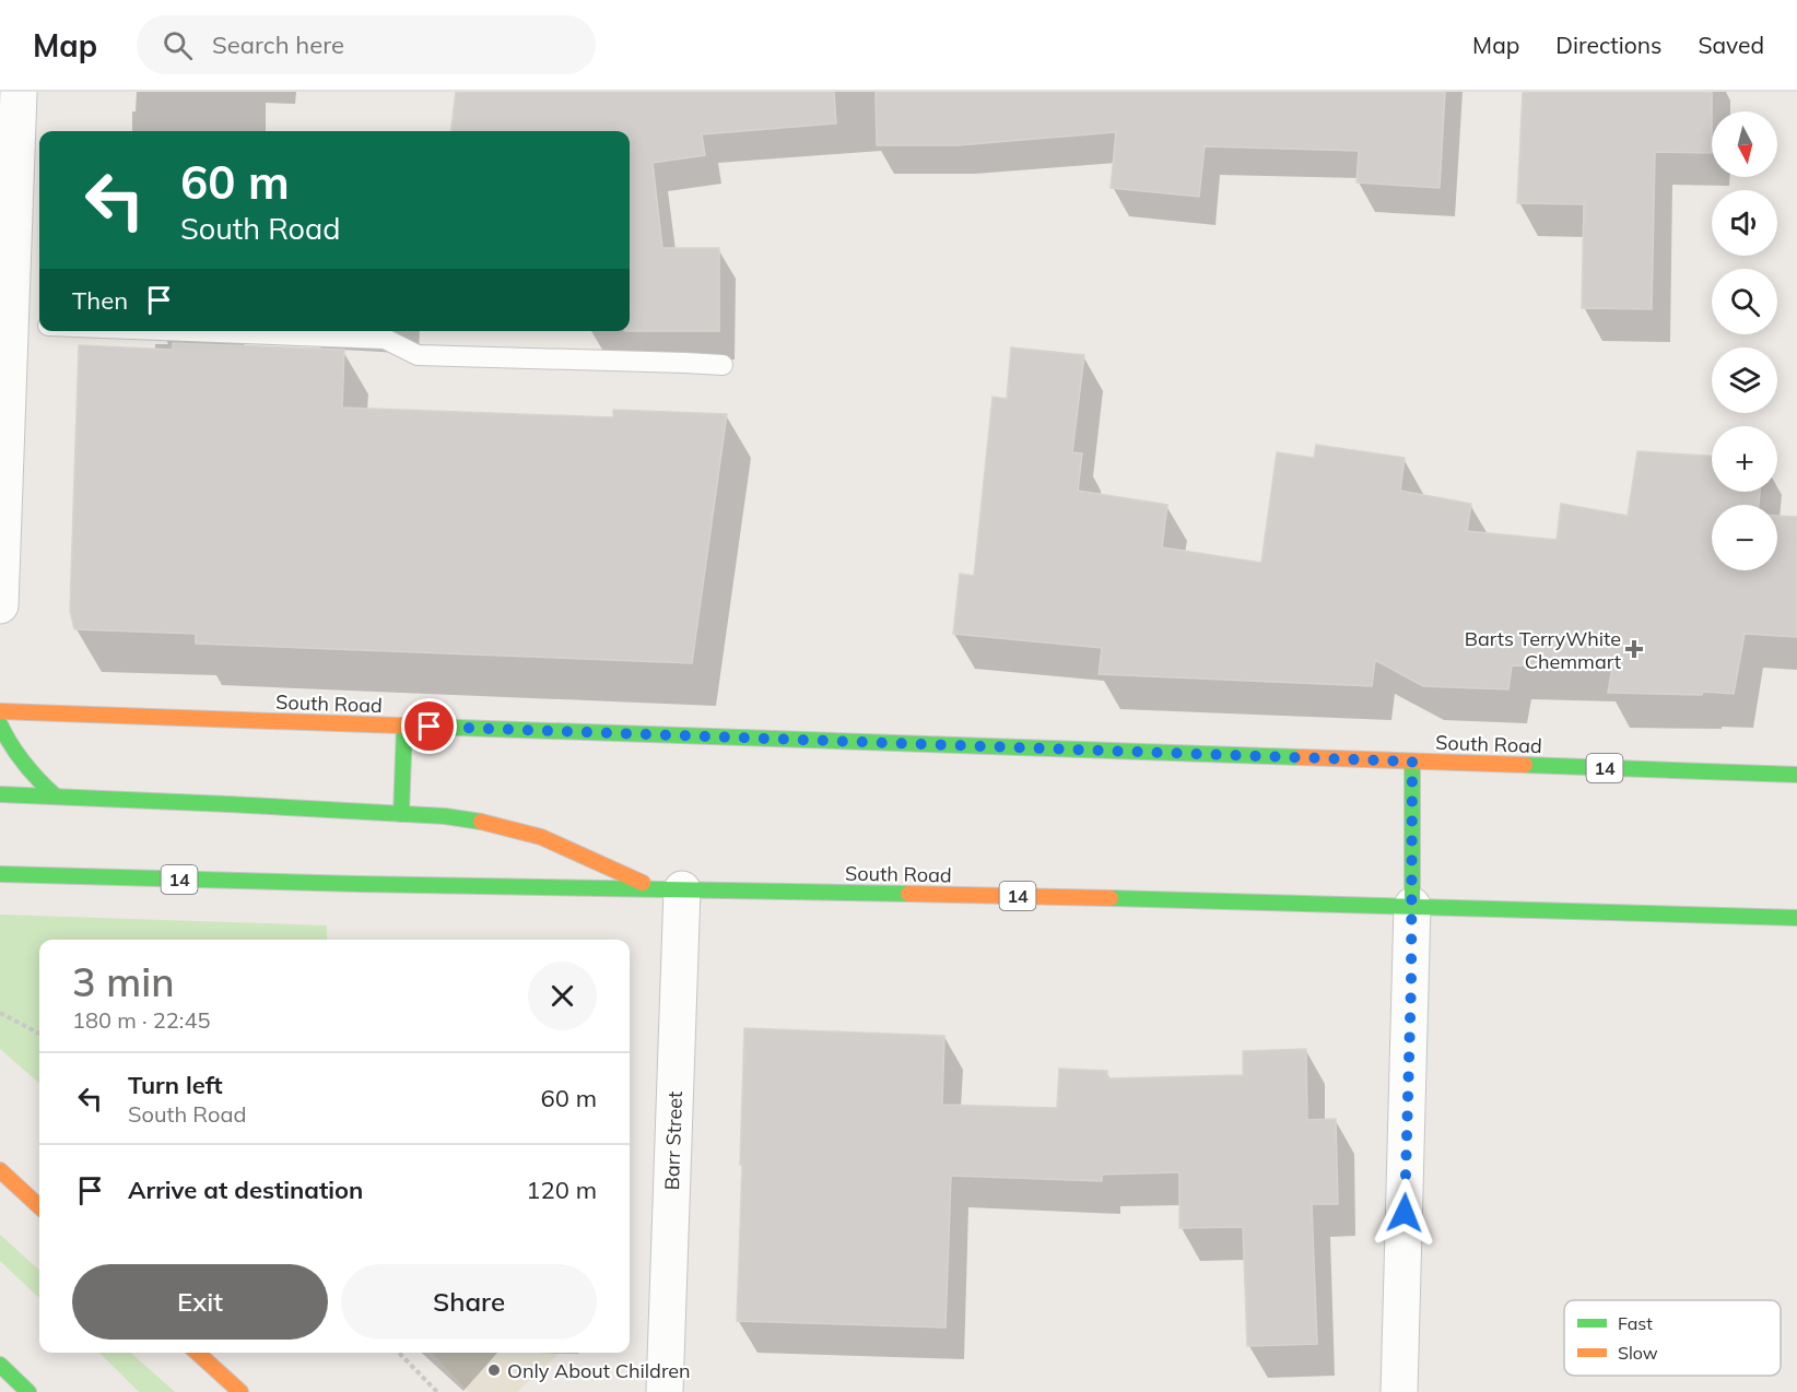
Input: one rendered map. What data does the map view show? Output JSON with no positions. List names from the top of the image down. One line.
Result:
{"streets":{"main road":["South Road","14"],"street":["Barr Street"]},"crossings":[["South Road","Barr Street"]],"places":{"health":["Barts TerryWhite Chemmart"],"other":["Only About Children"]},"legend":["Fast","Slow"],"north":"bottom","page":{"header":"Map","search":"Search here","nav":["Map","Directions","Saved"],"map_buttons":["+","−"],"turn":["60 m","South Road"],"then":"Then","heading":["3 min","180 m · 22:45"],"list":[{"name":"Turn left","note":"South Road","value":"60 m"},{"name":"Arrive at destination","value":"120 m"}],"buttons":["Exit","Share"]}}
